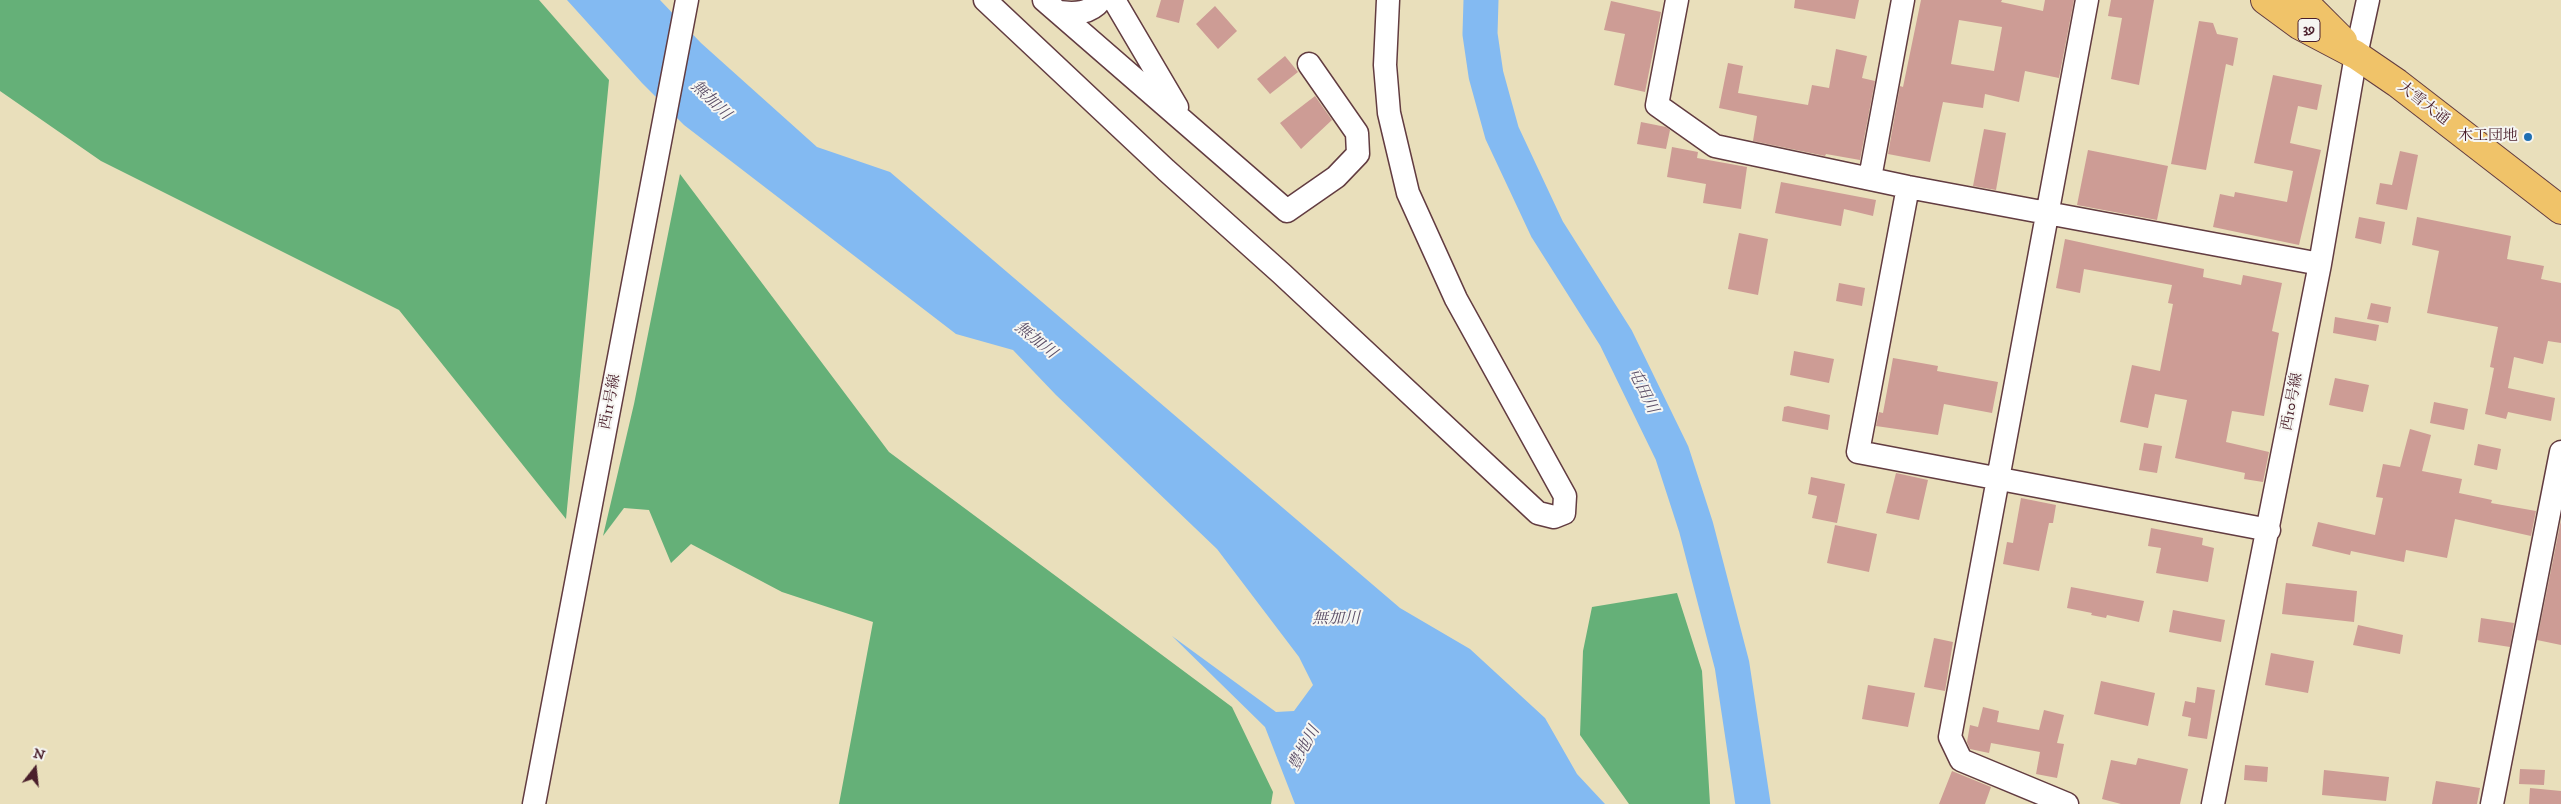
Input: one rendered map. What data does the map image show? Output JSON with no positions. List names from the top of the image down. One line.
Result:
{"streets":{"highway":["39","大雪大通"],"street":["西11号線","西10号線"]},"crossings":[["大雪大通","西10号線"]],"water":["無加川","屯田川","豊地川"],"places":["木工団地"],"north":"top"}
